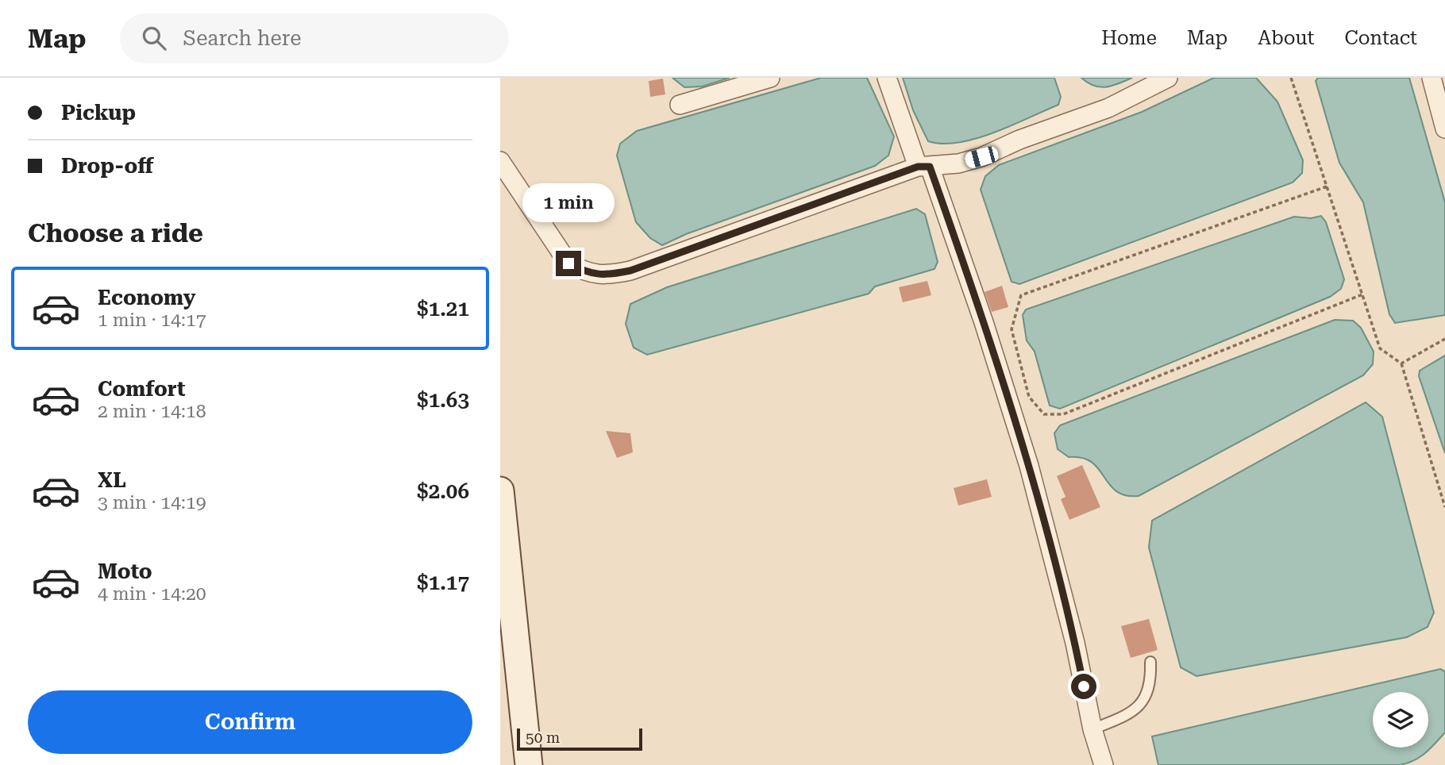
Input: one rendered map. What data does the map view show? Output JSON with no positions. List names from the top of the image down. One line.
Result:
{"scale_bar":"50 m","page":{"header":"Map","search":"Search here","nav":["Home","Map","About","Contact"],"banner":["Pickup","Drop-off"],"bubble":"1 min","heading":"Choose a ride","list":[{"name":"Economy","note":"1 min · 14:17","value":"$1.21"},{"name":"Comfort","note":"2 min · 14:18","value":"$1.63"},{"name":"XL","note":"3 min · 14:19","value":"$2.06"},{"name":"Moto","note":"4 min · 14:20","value":"$1.17"}],"buttons":"Confirm","scale":"50 m"}}
